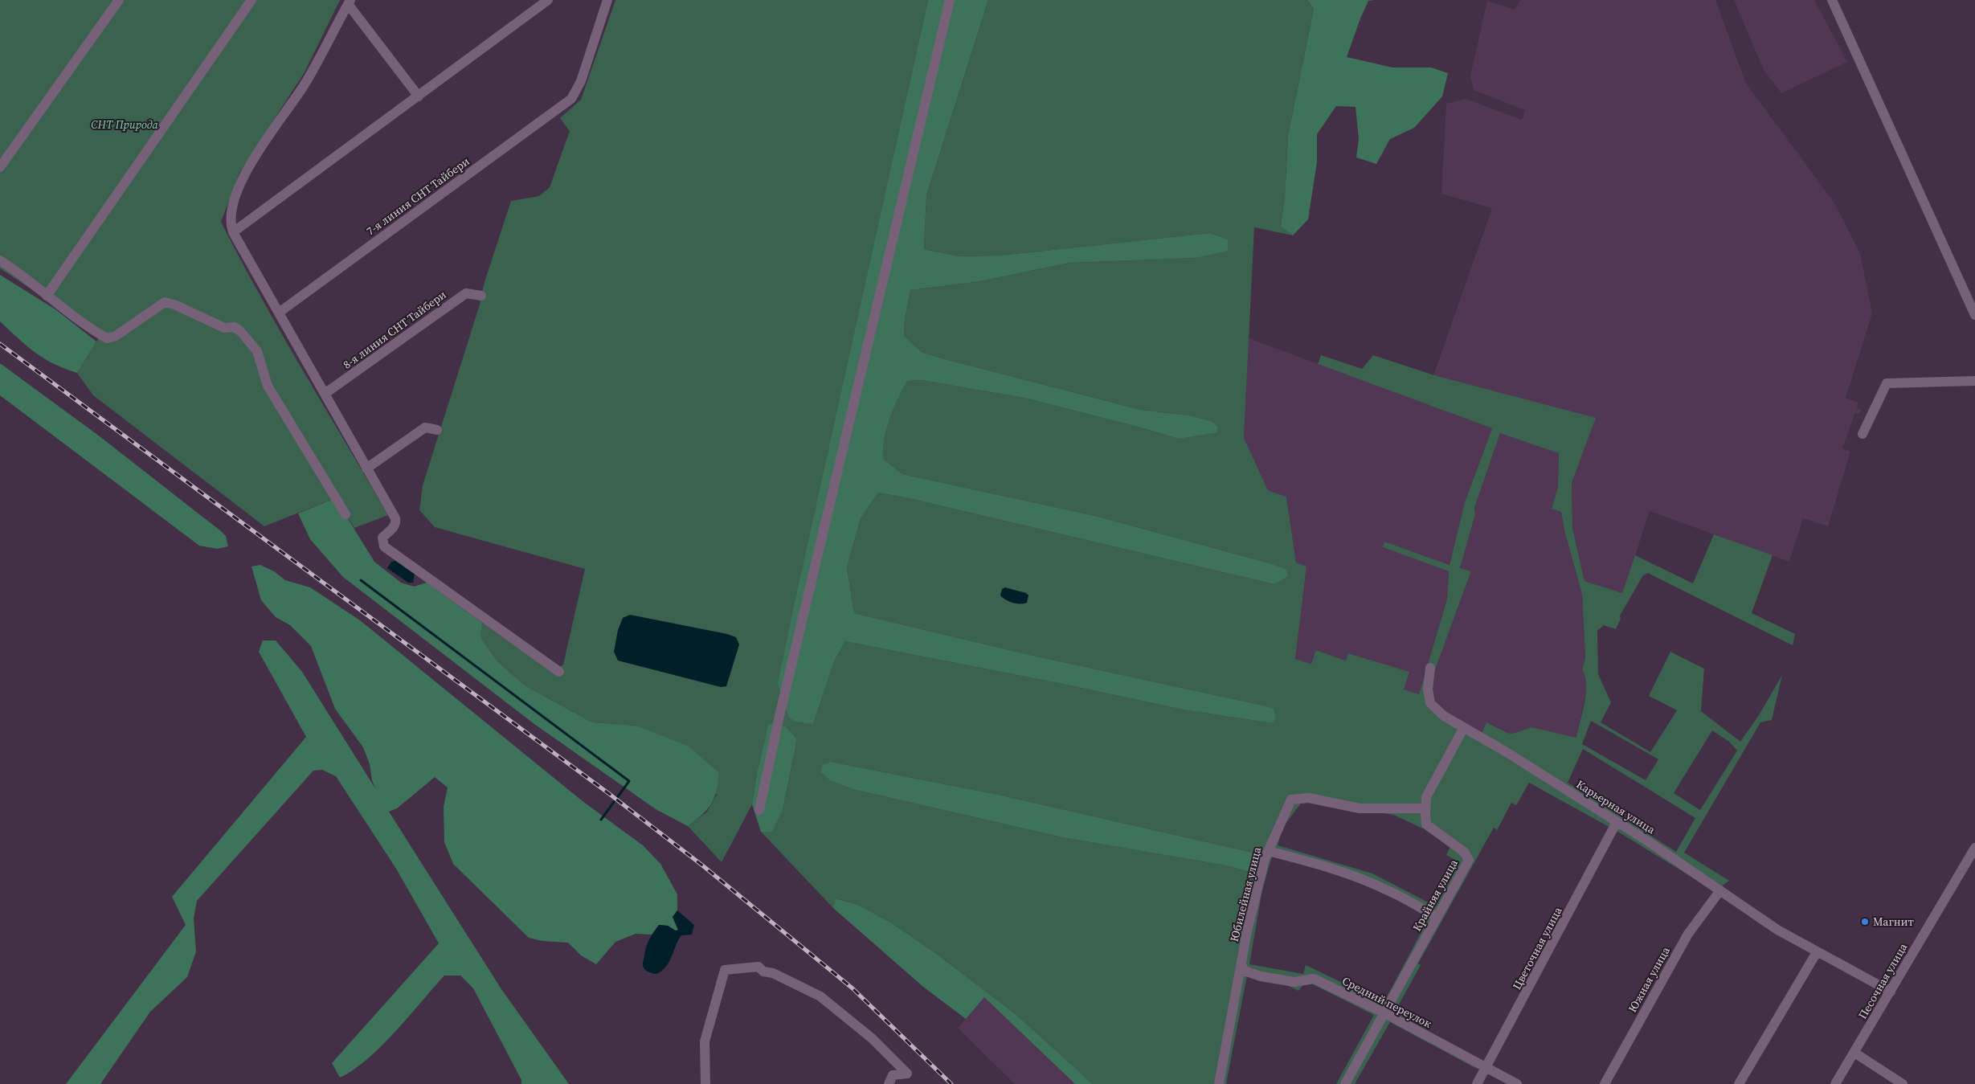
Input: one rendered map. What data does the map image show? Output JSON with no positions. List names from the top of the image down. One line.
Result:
{"streets":{"street":["7-я линия СНТ Тайбери","8-я линия СНТ Тайбери","Карьерная улица","Юбилейная улица","Крайняя улица","Цветочная улица","Южная улица","Песочная улица","Средний переулок"]},"crossings":[["Карьерная улица","Крайняя улица"],["Карьерная улица","Цветочная улица"],["Карьерная улица","Южная улица"],["Карьерная улица","Песочная улица"],["Юбилейная улица","Крайняя улица"],["Юбилейная улица","Средний переулок"],["Крайняя улица","Средний переулок"],["Цветочная улица","Средний переулок"]],"parks":["СНТ Природа"],"places":["Магнит"]}
